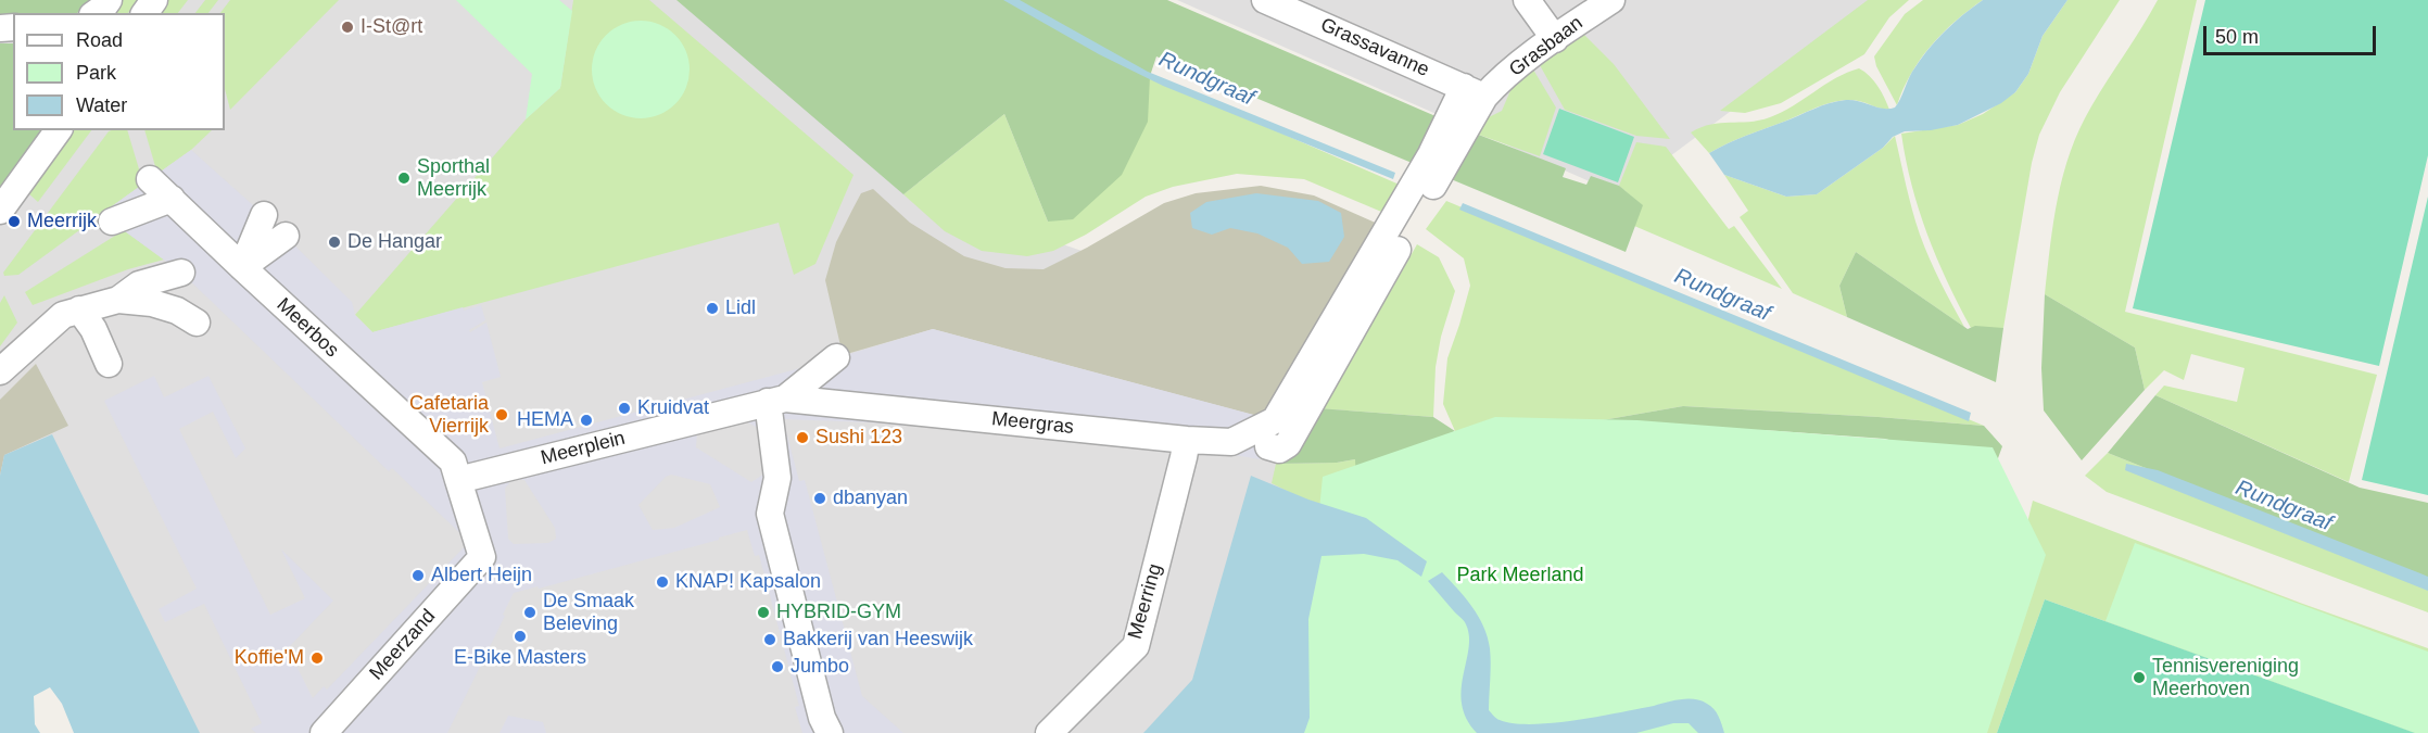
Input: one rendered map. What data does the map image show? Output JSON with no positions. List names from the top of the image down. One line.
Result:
{"streets":{"street":["Grasbaan","Grassavanne","Meerbos","Meergras","Meerplein","Meerring","Meerzand"]},"crossings":[["Grasbaan","Grassavanne"],["Grasbaan","Meergras"],["Grassavanne","Meergras"],["Meerbos","Meerplein"],["Meerbos","Meerzand"],["Meergras","Meerplein"],["Meergras","Meerring"],["Meerplein","Meerzand"]],"water":["Rundgraaf"],"parks":["Park Meerland"],"places":["I-St@rt","Sporthal Meerrijk","Meerrijk","De Hangar","Lidl","Kruidvat","Cafetaria Vierrijk","HEMA","Sushi 123","dbanyan","Albert Heijn","KNAP! Kapsalon","De Smaak Beleving","HYBRID-GYM","E-Bike Masters","Bakkerij van Heeswijk","Koffie'M","Jumbo","Tennisvereniging Meerhoven"],"legend":["Road","Park","Water"],"scale_bar":"50 m"}
